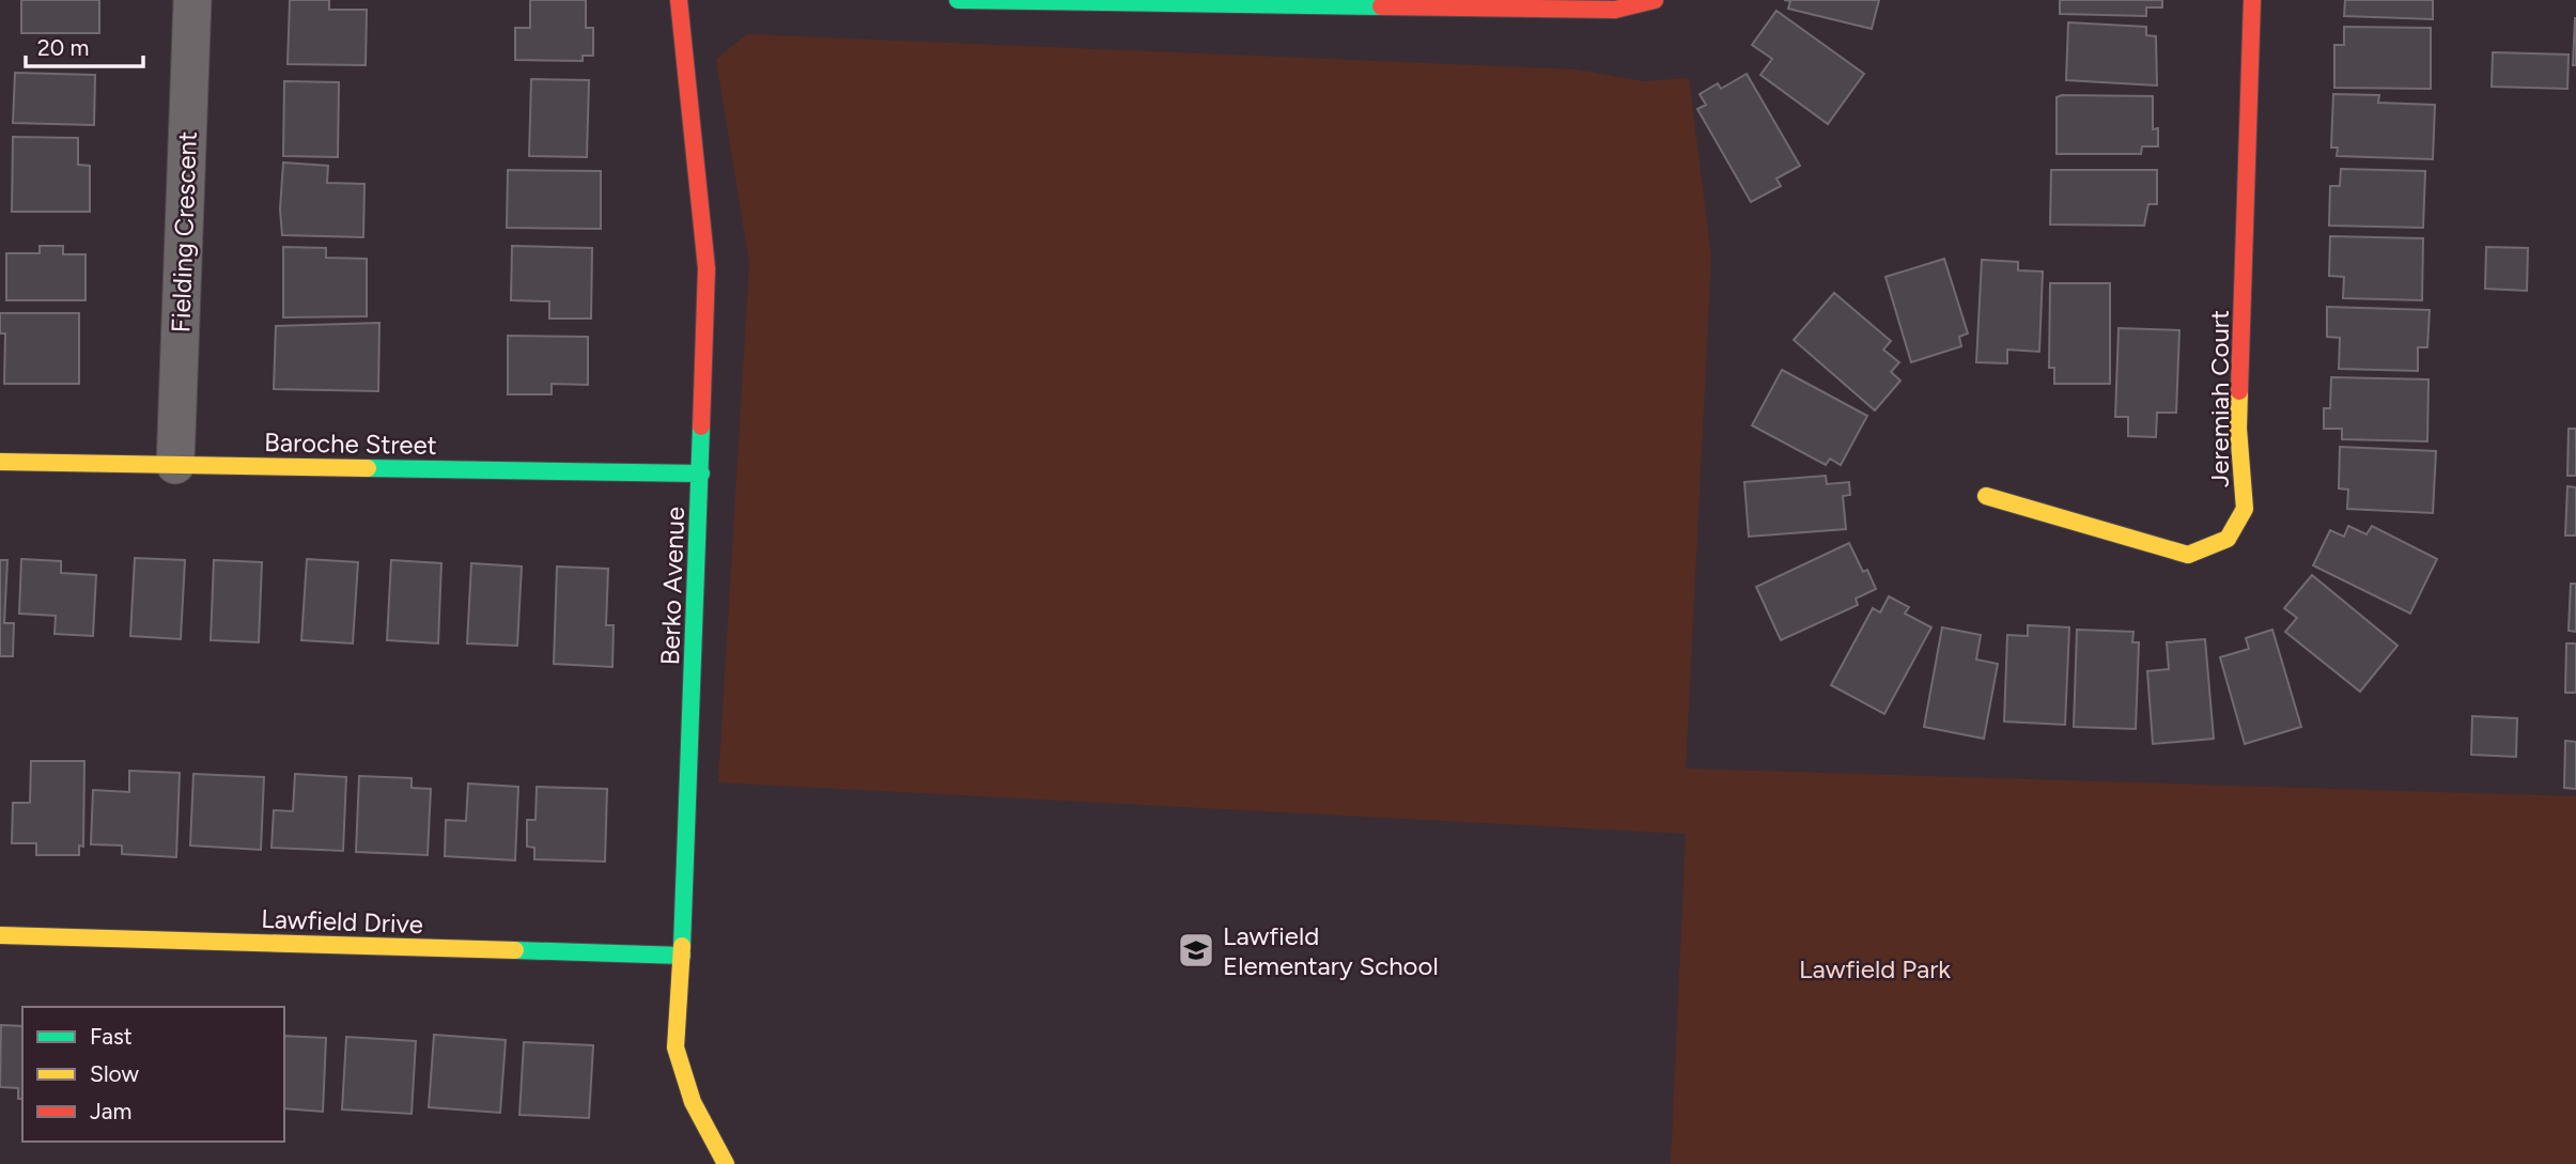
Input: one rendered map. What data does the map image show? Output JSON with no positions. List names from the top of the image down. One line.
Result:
{"streets":{"street":["Fielding Crescent","Jeremiah Court","Baroche Street","Berko Avenue","Lawfield Drive"]},"crossings":[["Fielding Crescent","Baroche Street"],["Baroche Street","Berko Avenue"],["Berko Avenue","Lawfield Drive"]],"parks":["Lawfield Park"],"places":{"school or university":["Lawfield Elementary School"]},"legend":["Fast","Slow","Jam"],"scale_bar":"20 m"}
